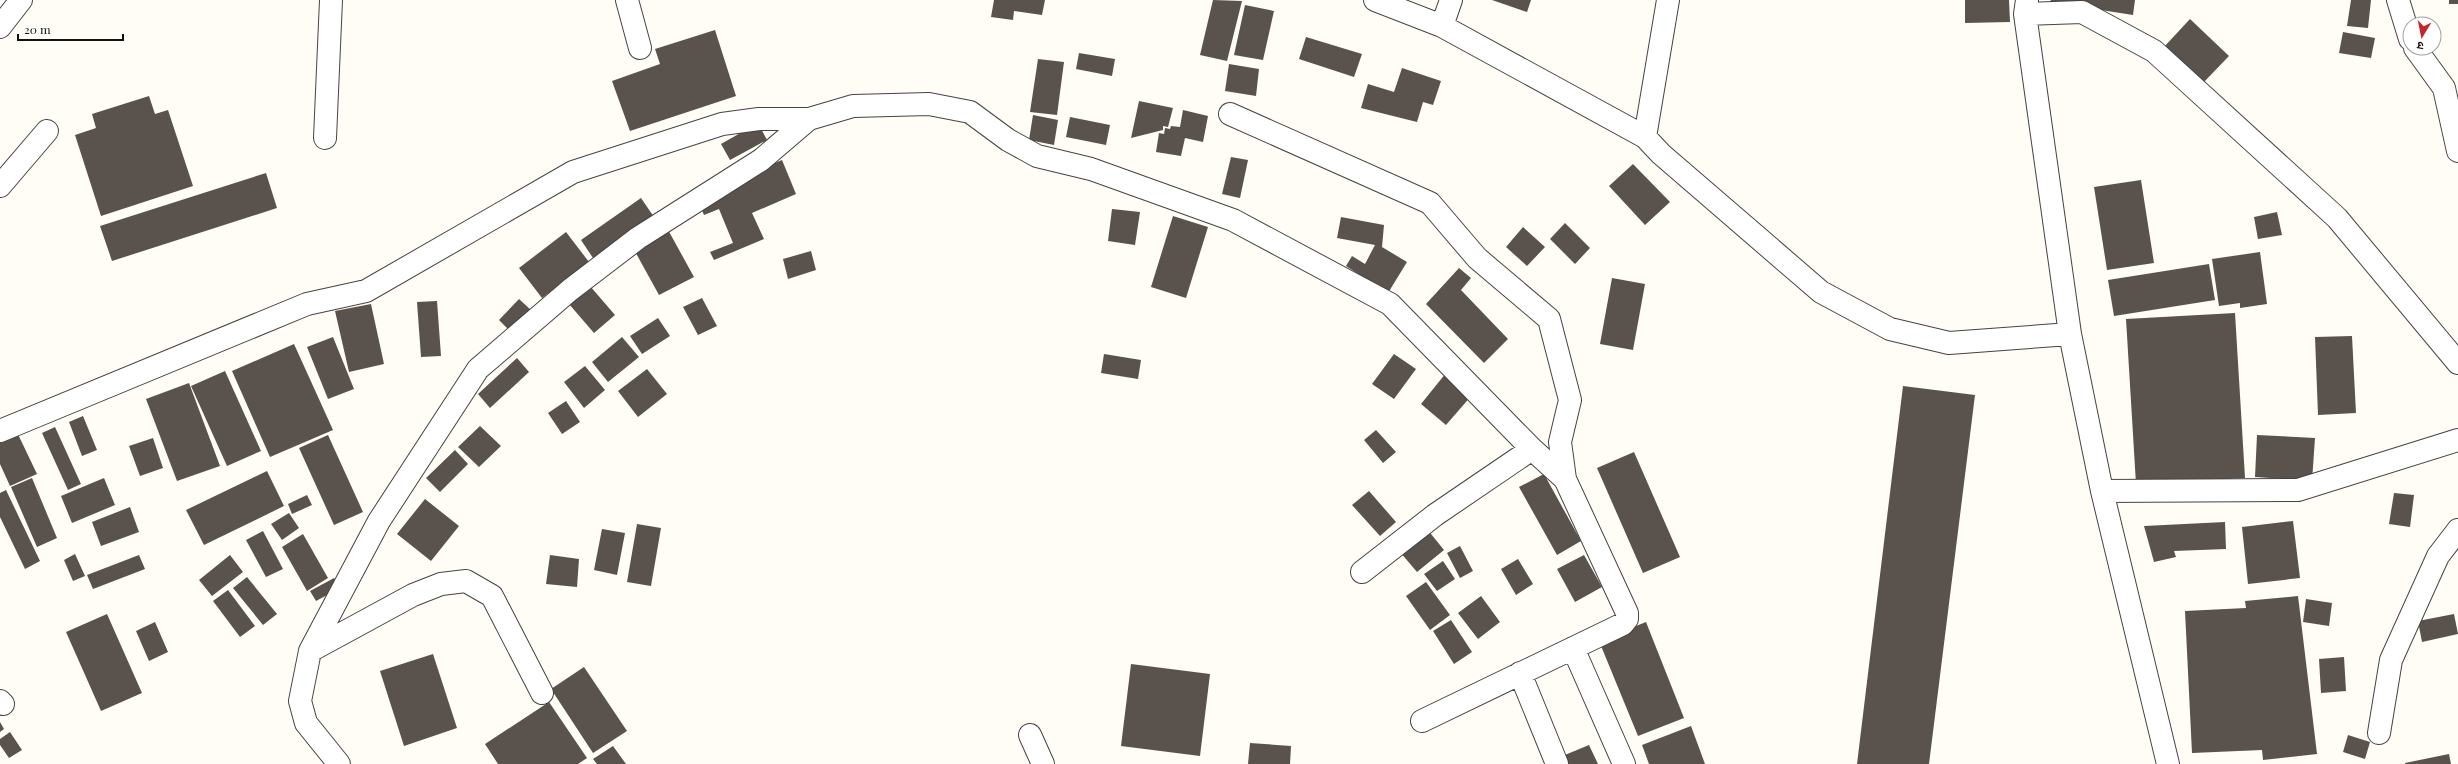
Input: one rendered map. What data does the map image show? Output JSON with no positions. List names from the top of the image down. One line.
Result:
{"scale_bar":"20 m","north":"bottom"}
